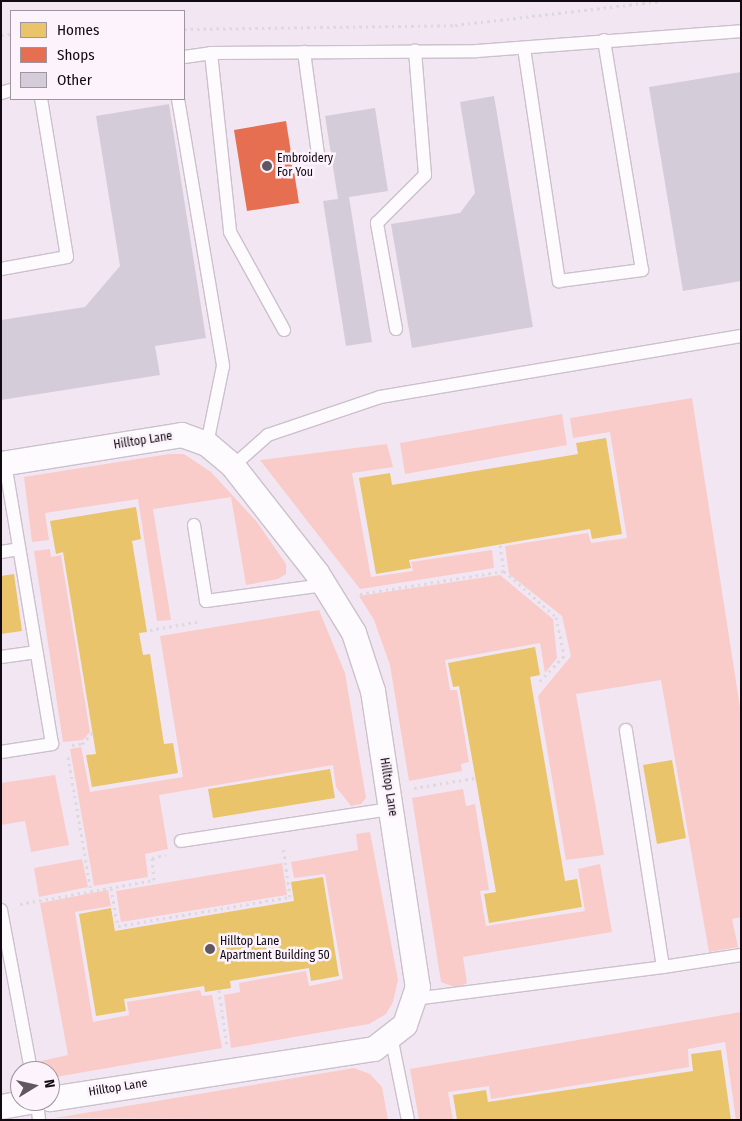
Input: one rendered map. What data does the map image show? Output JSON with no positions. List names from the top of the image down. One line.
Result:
{"streets":{"street":["Hilltop Lane"]},"places":["Embroidery For You","Hilltop Lane Apartment Building 50"],"legend":["Homes","Shops","Other"],"north":"right"}
